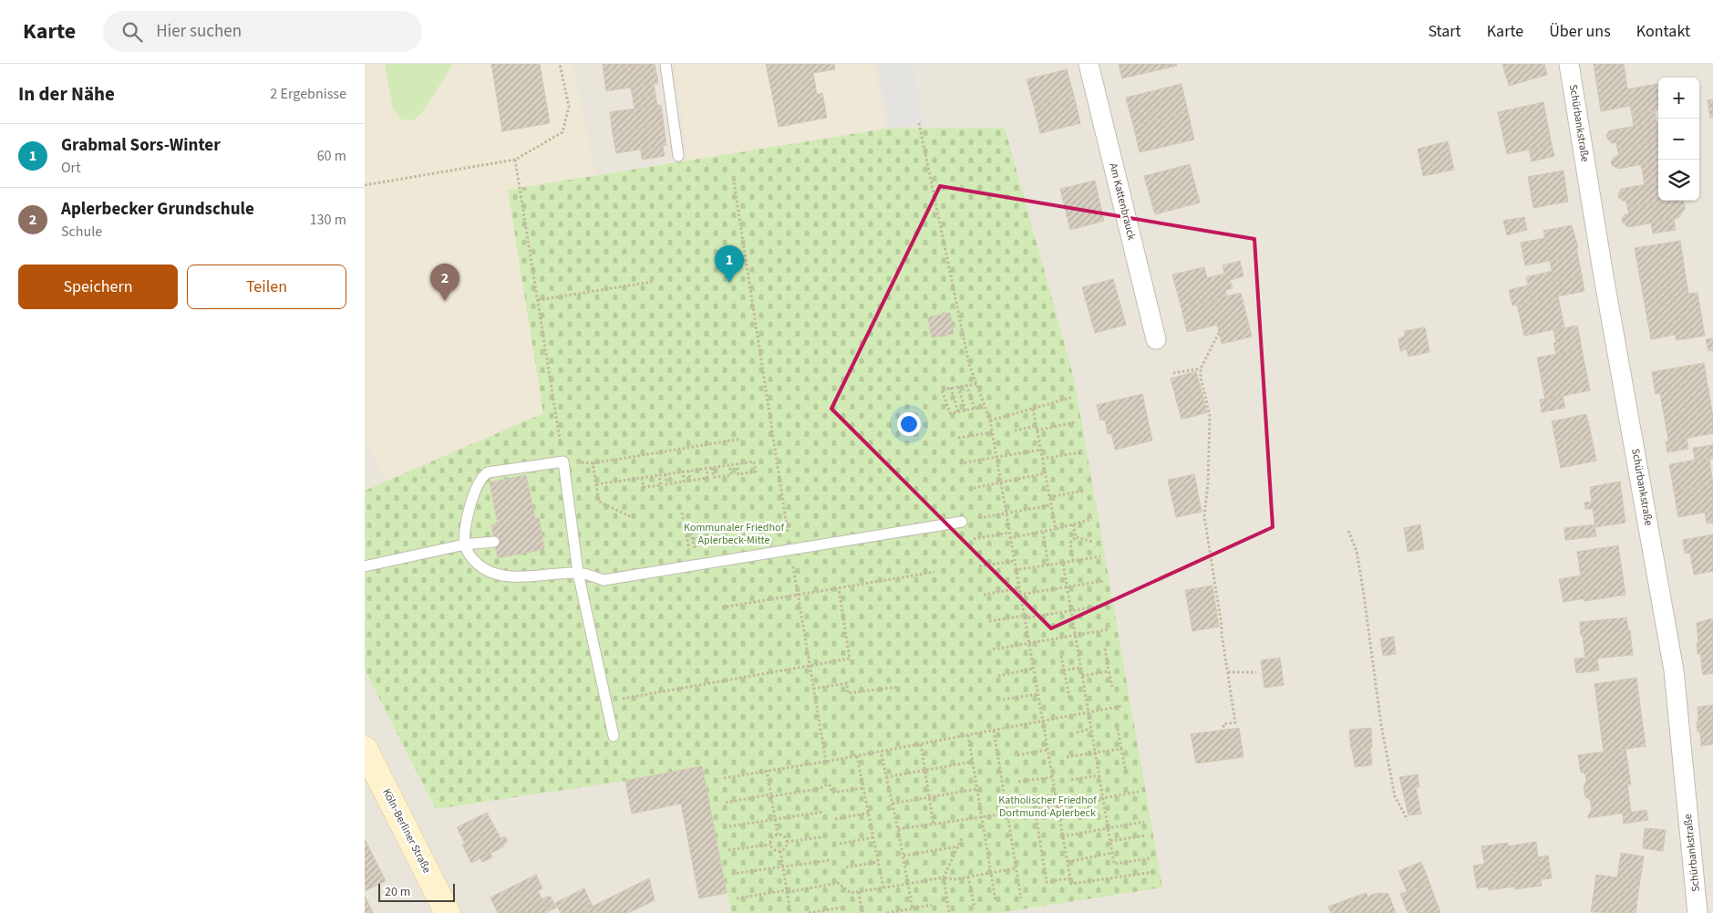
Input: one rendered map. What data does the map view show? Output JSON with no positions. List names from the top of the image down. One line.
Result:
{"streets":{"main road":["Köln-Berliner Straße"],"street":["Schürbankstraße","Am Kattenbrauck"]},"parks":["Kommunaler Friedhof Aplerbeck-Mitte","Katholischer Friedhof Dortmund-Aplerbeck"],"scale_bar":"20 m","page":{"header":"Karte","search":"Hier suchen","nav":["Start","Karte","Über uns","Kontakt"],"heading":["In der Nähe","2 Ergebnisse"],"map_buttons":["+","−"],"list":[{"mark":"1","name":"Grabmal Sors-Winter","note":"Ort","value":"60 m"},{"mark":"2","name":"Aplerbecker Grundschule","note":"Schule","value":"130 m"}],"pins":["1","2"],"buttons":["Speichern","Teilen"],"scale":"20 m"}}
